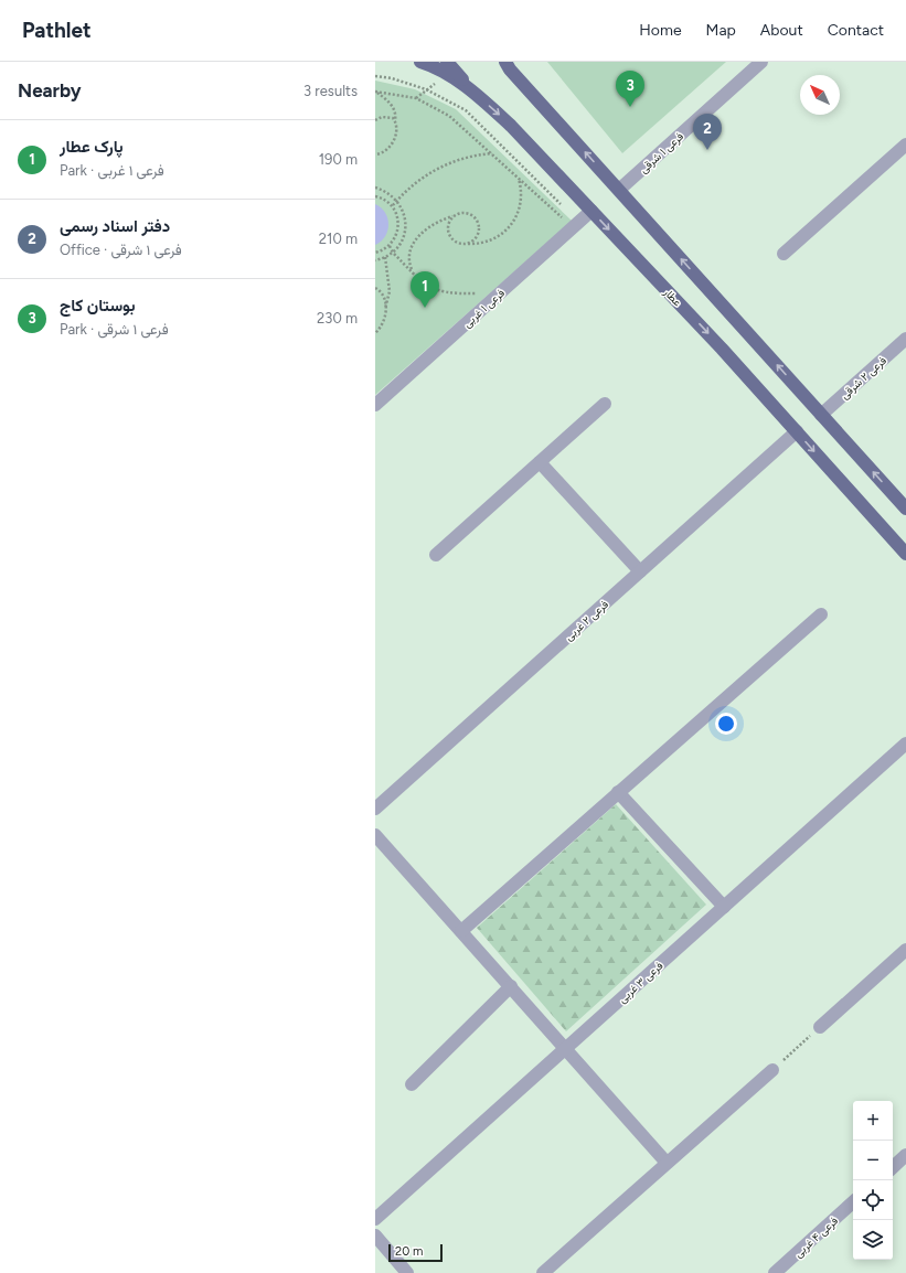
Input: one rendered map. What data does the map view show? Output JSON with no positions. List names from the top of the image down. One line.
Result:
{"streets":{"main road":["عطار"],"street":["فرعی ۱ شرقی","فرعی ۱ غربی","فرعی ۲ شرقی","فرعی ۲ غربی","فرعی ۳ غربی","فرعی ۴ غربی"]},"crossings":[["عطار","فرعی ۱ غربی"],["عطار","فرعی ۲ غربی"]],"scale_bar":"20 m","north":"top left","page":{"header":"Pathlet","nav":["Home","Map","About","Contact"],"heading":["Nearby","3 results"],"pins":["3","2","1"],"list":[{"mark":"1","name":"پارک عطار","note":"Park · فرعی ۱ غربی","value":"190 m"},{"mark":"2","name":"دفتر اسناد رسمی","note":"Office · فرعی ۱ شرقی","value":"210 m"},{"mark":"3","name":"بوستان کاج","note":"Park · فرعی ۱ شرقی","value":"230 m"}],"map_buttons":["+","−"],"scale":"20 m"}}
